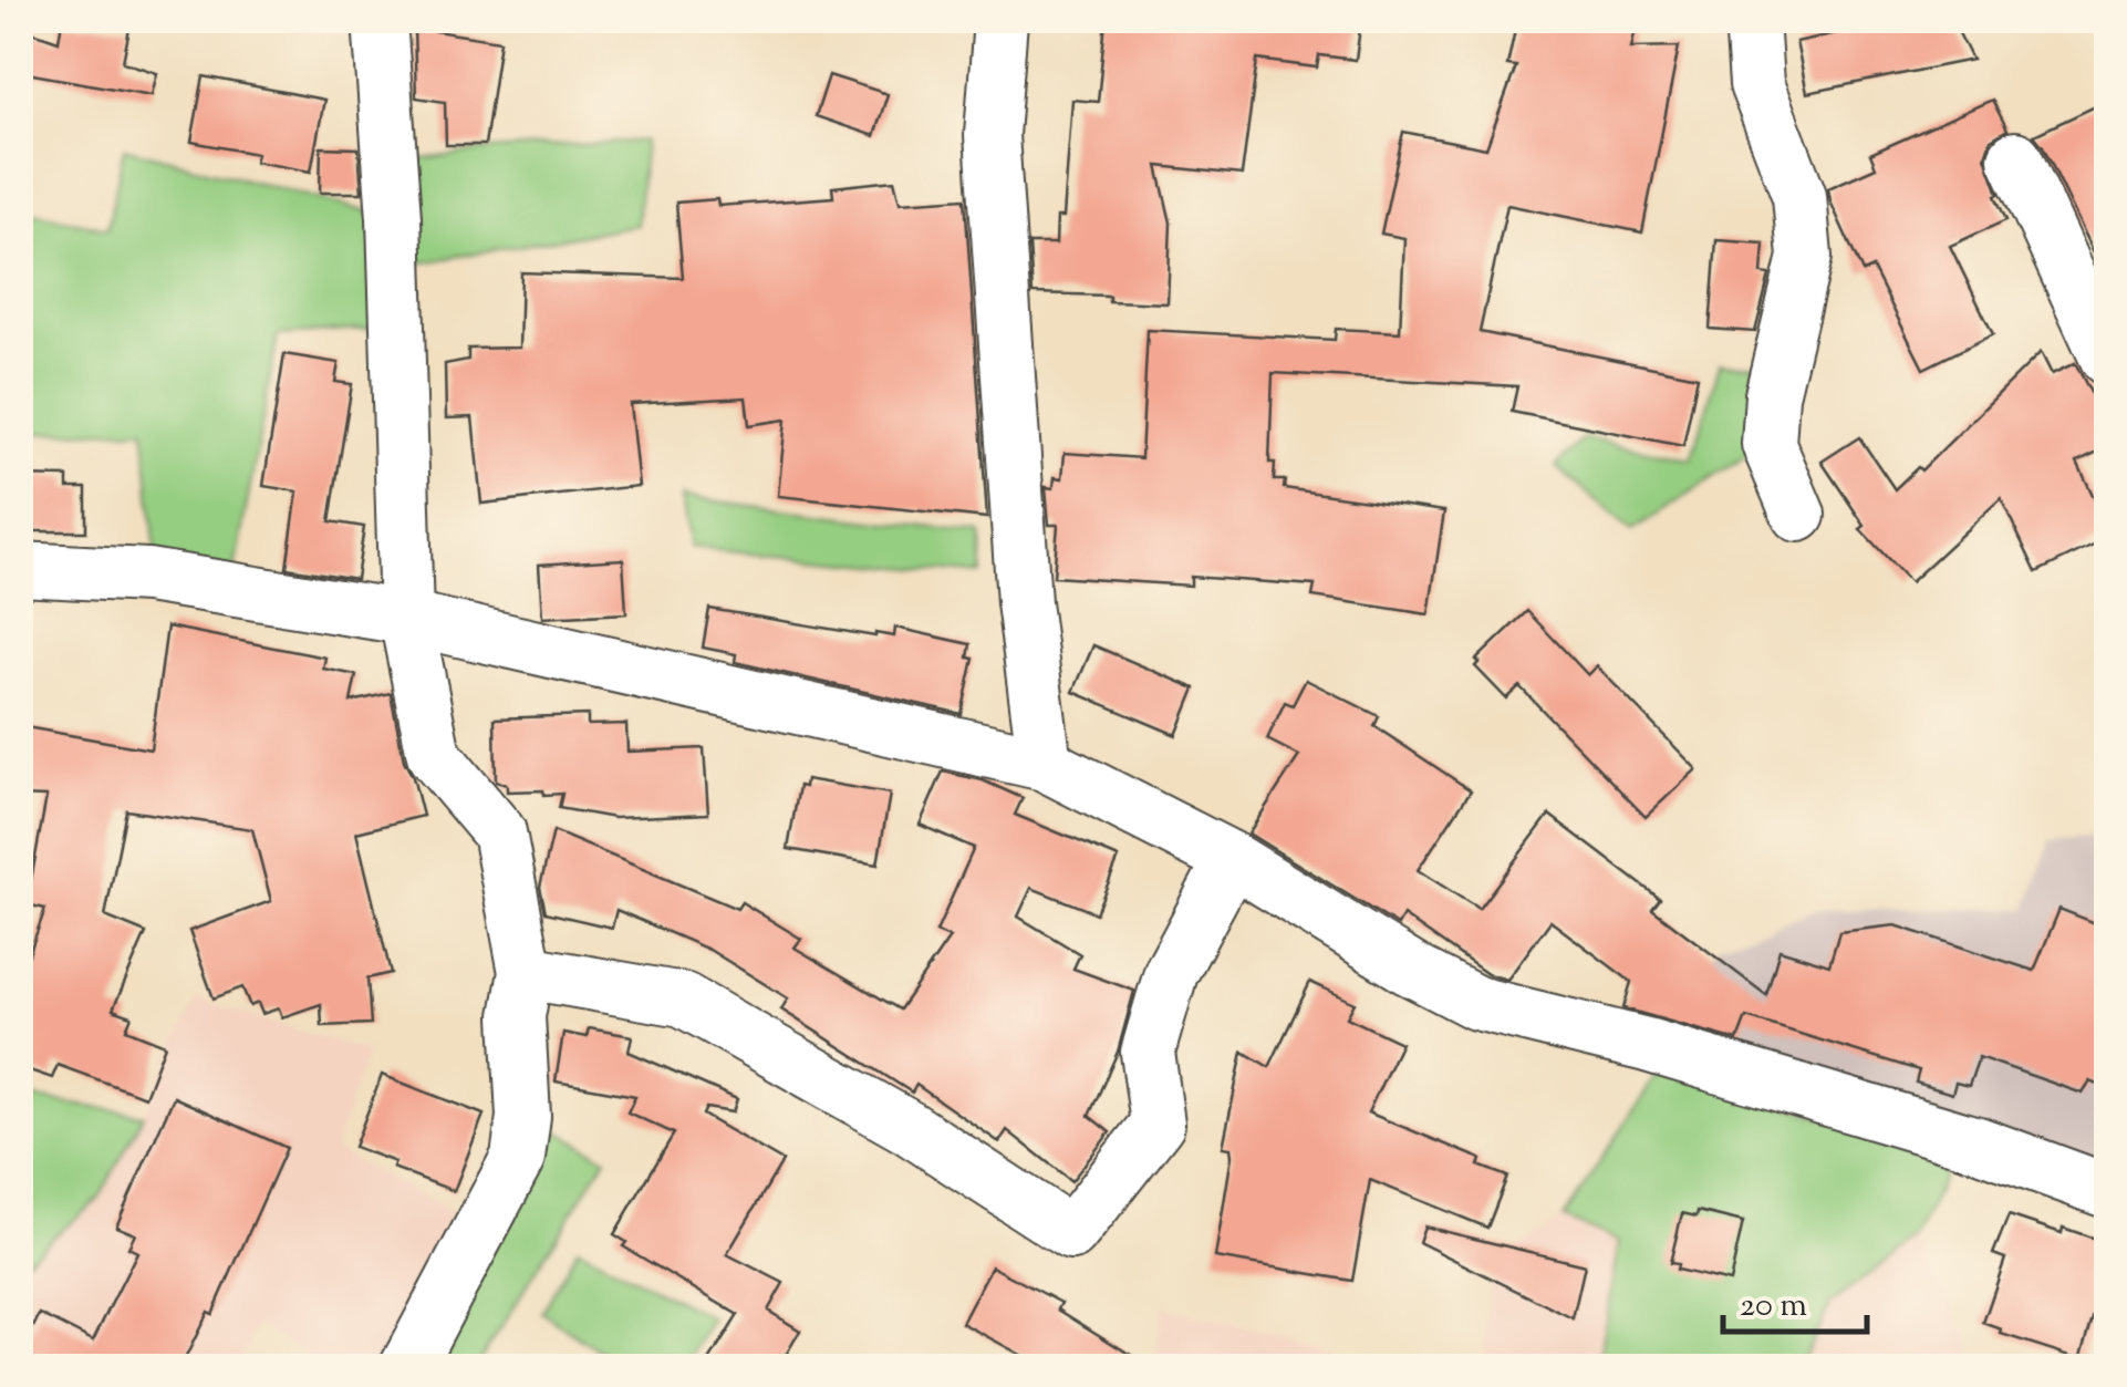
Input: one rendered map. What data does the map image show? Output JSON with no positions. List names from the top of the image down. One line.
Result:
{"scale_bar":"20 m"}
